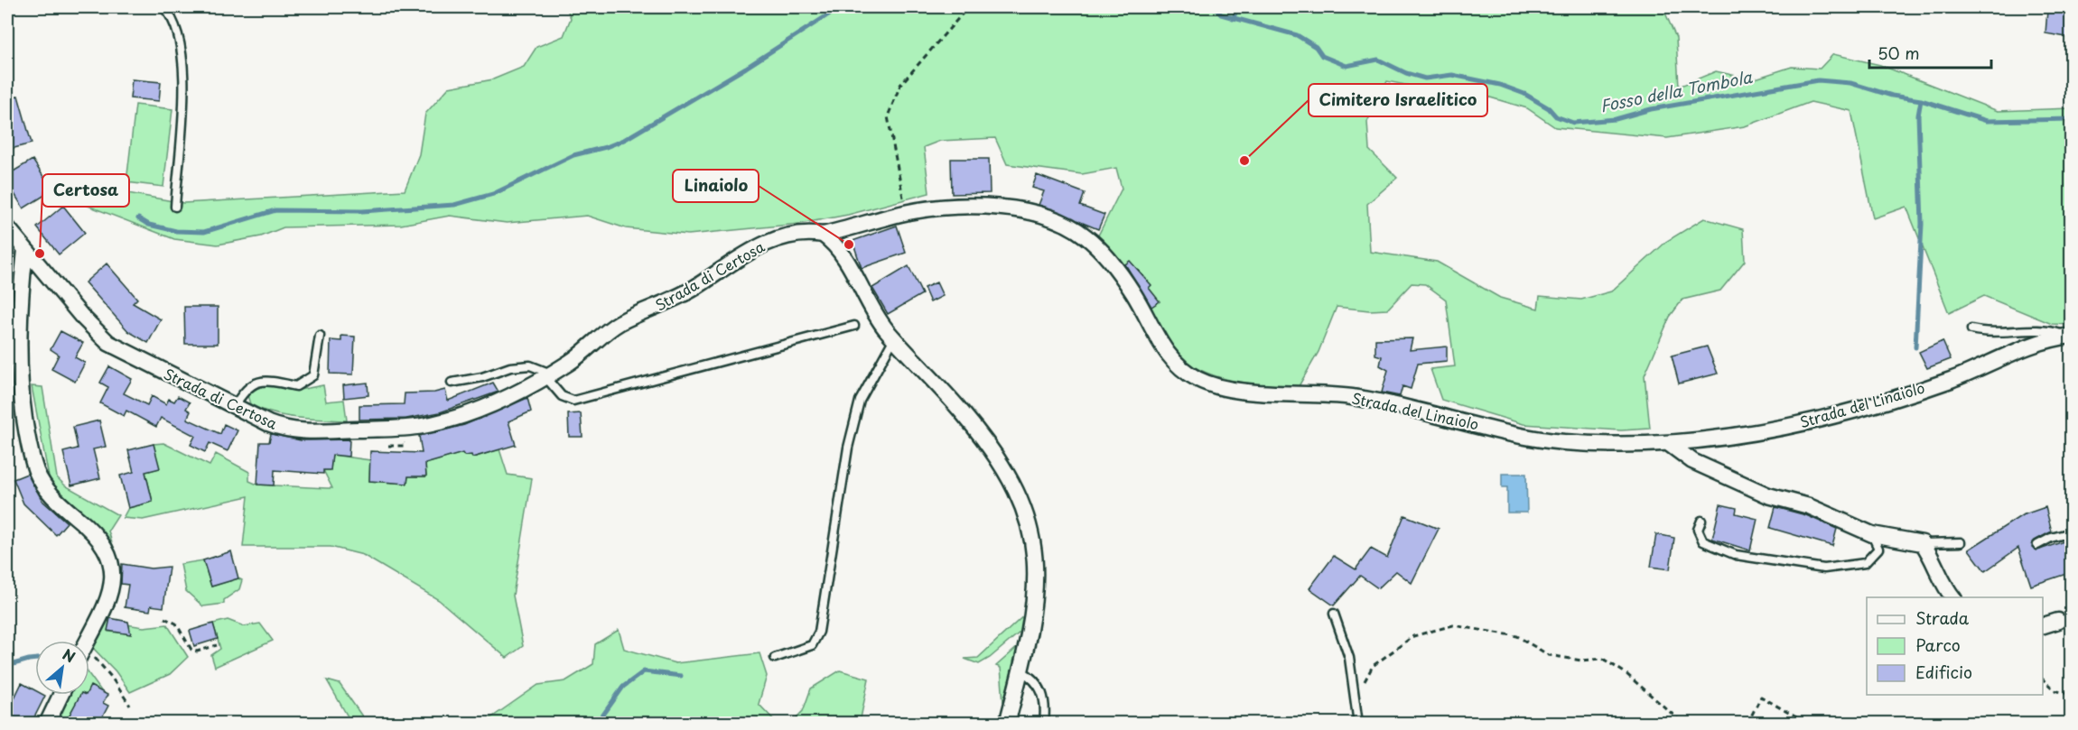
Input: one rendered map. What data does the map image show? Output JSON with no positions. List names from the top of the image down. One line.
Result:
{"streets":{"street":["Strada di Certosa","Strada del Linaiolo"]},"crossings":[["Strada di Certosa","Strada del Linaiolo"]],"water":["Fosso della Tombola"],"places":["Cimitero Israelitico","Linaiolo","Certosa"],"legend":["Strada","Parco","Edificio"],"scale_bar":"50 m","north":"top right"}
